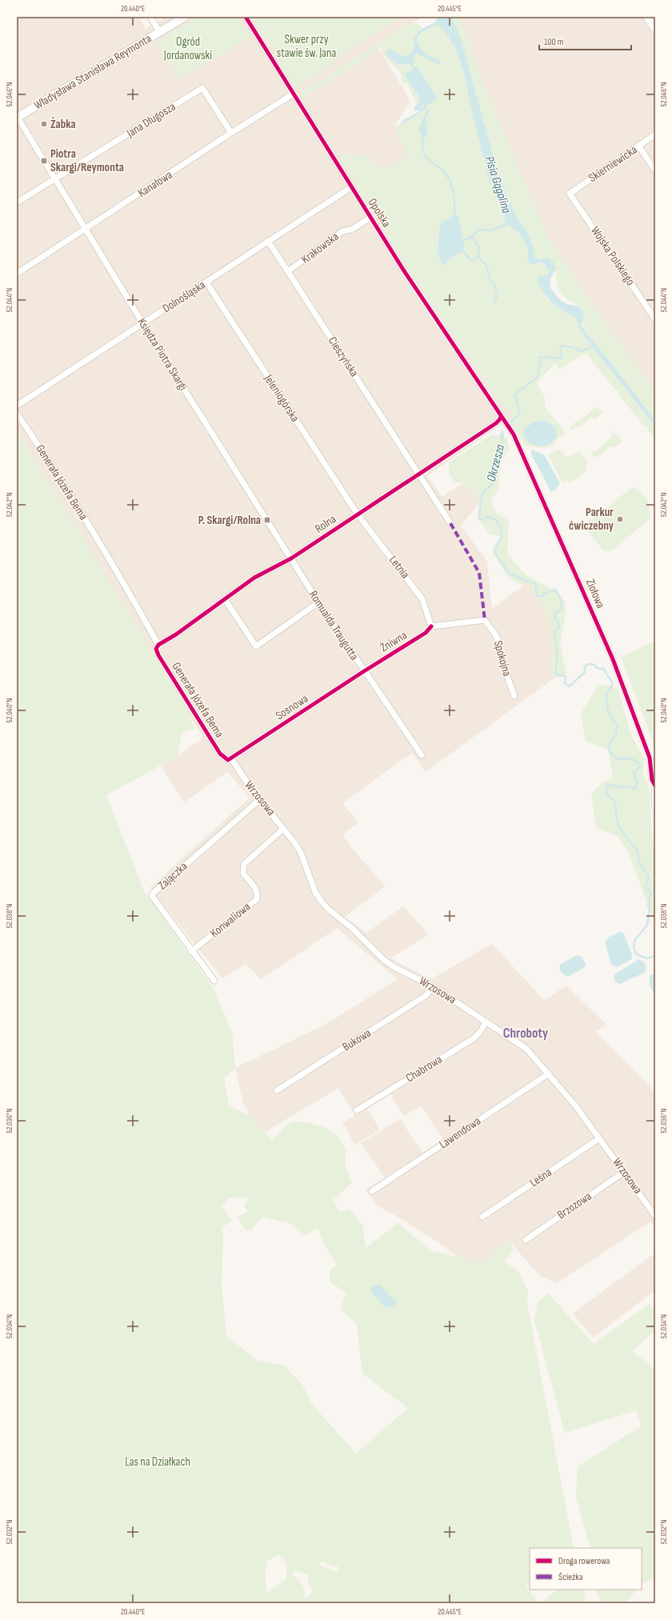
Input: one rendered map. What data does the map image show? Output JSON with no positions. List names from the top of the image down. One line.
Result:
{"streets":{"main road":["Władysława Stanisława Reymonta"],"street":["Jana Długosza","Skierniewicka","Kanałowa","Opolska","Krakowska","Wojska Polskiego","Dolnośląska","Księdza Piotra Skargi","Cieszyńska","Jeleniogórska","Generała Józefa Bema","Rolna","Letnia","Ziołowa","Romualda Traugutta","Żniwna","Spokojna","Sosnowa","Wrzosowa","Zajączka","Konwaliowa","Bukowa","Chabrowa","Lawendowa","Leśna","Brzozowa"]},"crossings":[["Władysława Stanisława Reymonta","Księdza Piotra Skargi"],["Jana Długosza","Kanałowa"],["Jana Długosza","Księdza Piotra Skargi"],["Skierniewicka","Wojska Polskiego"],["Kanałowa","Opolska"],["Kanałowa","Księdza Piotra Skargi"],["Opolska","Krakowska"],["Opolska","Dolnośląska"],["Opolska","Rolna"],["Opolska","Ziołowa"],["Krakowska","Cieszyńska"],["Dolnośląska","Księdza Piotra Skargi"],["Dolnośląska","Cieszyńska"],["Dolnośląska","Jeleniogórska"],["Księdza Piotra Skargi","Rolna"],["Księdza Piotra Skargi","Romualda Traugutta"],["Cieszyńska","Rolna"],["Jeleniogórska","Rolna"],["Jeleniogórska","Letnia"],["Generała Józefa Bema","Rolna"],["Generała Józefa Bema","Sosnowa"],["Generała Józefa Bema","Wrzosowa"],["Rolna","Letnia"],["Rolna","Ziołowa"],["Rolna","Romualda Traugutta"],["Letnia","Żniwna"],["Letnia","Spokojna"],["Romualda Traugutta","Żniwna"],["Romualda Traugutta","Sosnowa"],["Żniwna","Spokojna"],["Żniwna","Sosnowa"],["Sosnowa","Wrzosowa"],["Wrzosowa","Zajączka"],["Wrzosowa","Konwaliowa"],["Wrzosowa","Bukowa"],["Wrzosowa","Chabrowa"],["Wrzosowa","Lawendowa"],["Wrzosowa","Leśna"],["Wrzosowa","Brzozowa"],["Zajączka","Konwaliowa"]],"districts":["Chroboty"],"water":["Pisia Gągolina","Okrzesza"],"parks":["Skwer przy stawie św. Jana","Ogród Jordanowski","Las na Działkach"],"places":{"other":["Żabka","Parkur ćwiczebny"],"transit":["Piotra Skargi/Reymonta","P. Skargi/Rolna"]},"legend":["Droga rowerowa","Ścieżka"],"scale_bar":"100 m","coordinates":["20.440°E","20.445°E","52.046°N","52.044°N","52.042°N","52.040°N","52.038°N","52.036°N","52.034°N","52.032°N"]}
